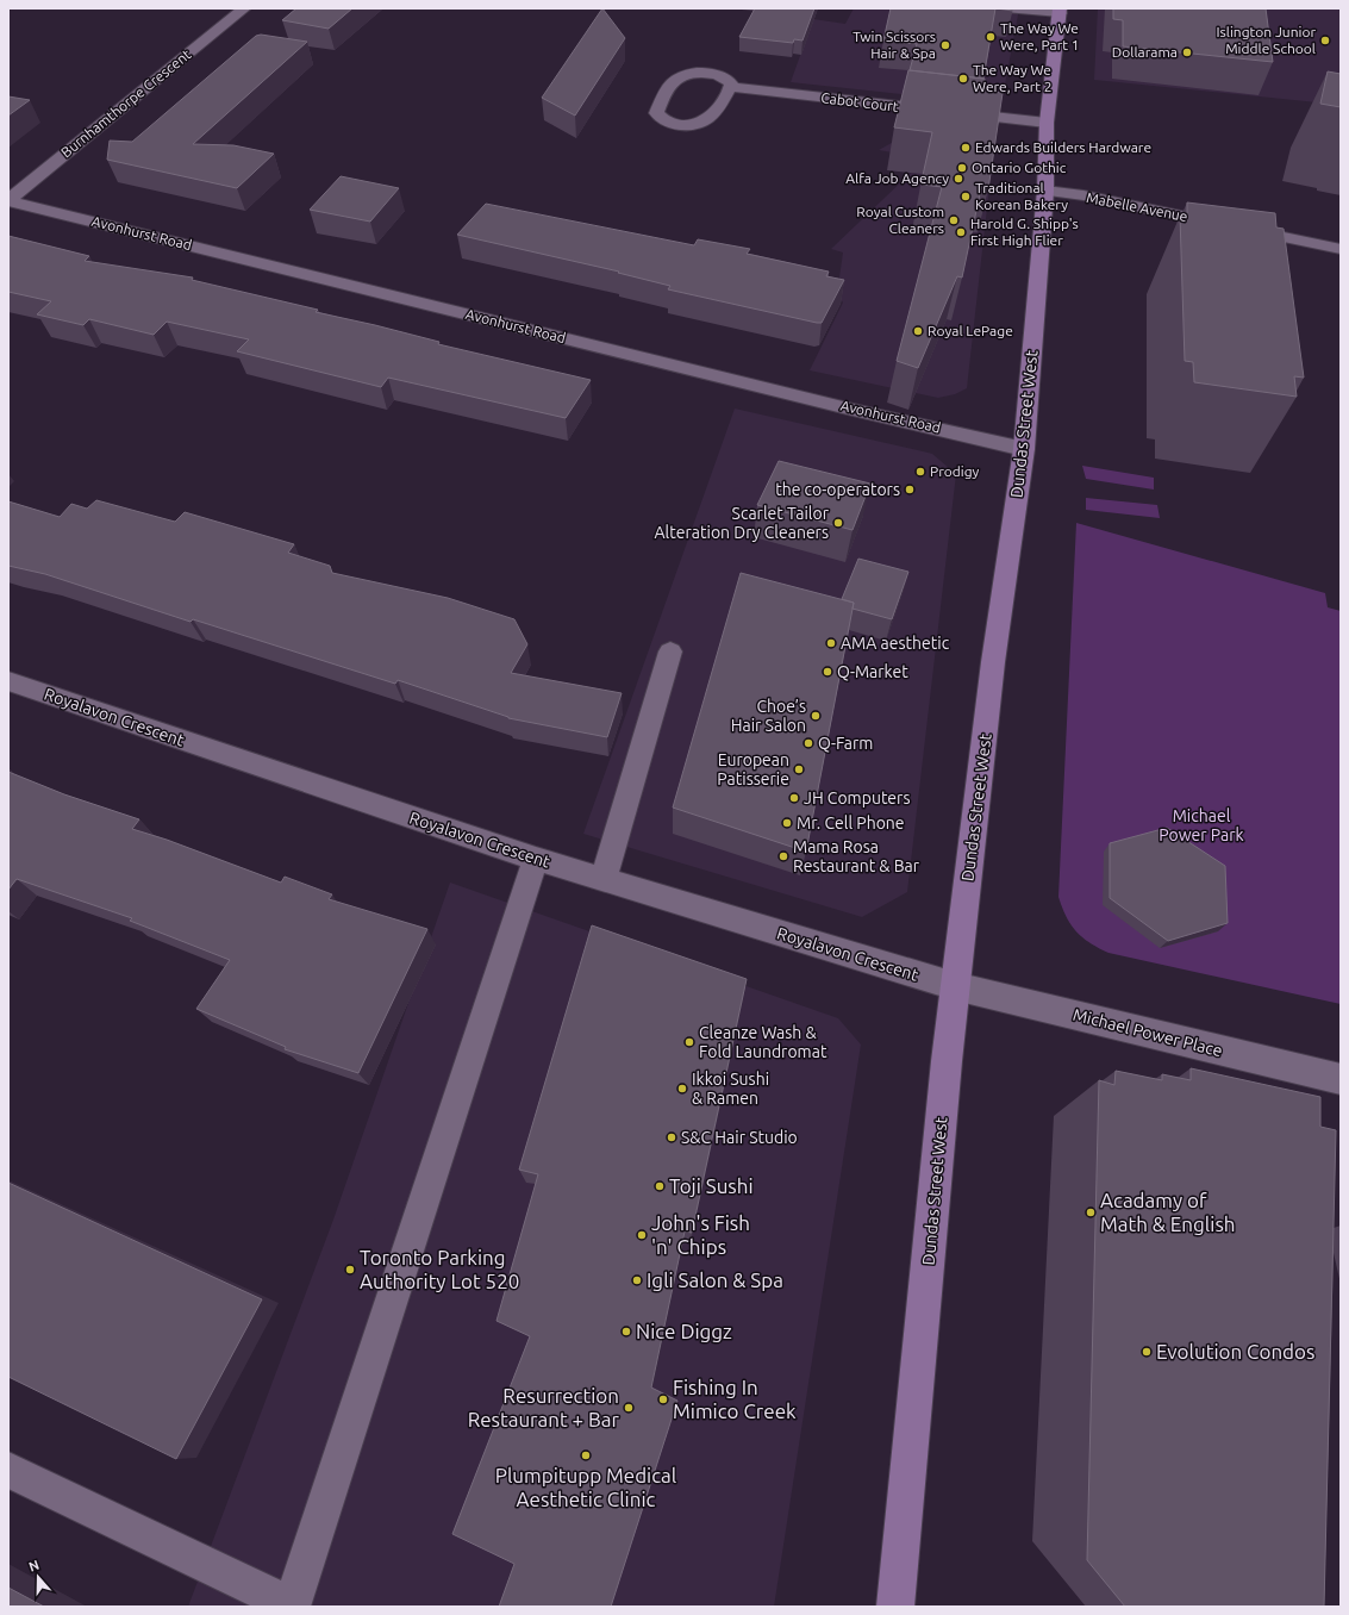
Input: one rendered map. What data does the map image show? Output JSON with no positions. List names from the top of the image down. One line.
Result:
{"streets":{"main road":["Dundas Street West"],"street":["Cabot Court","Burnhamthorpe Crescent","Mabelle Avenue","Avonhurst Road","Royalavon Crescent","Michael Power Place"]},"crossings":[["Cabot Court","Dundas Street West"],["Burnhamthorpe Crescent","Avonhurst Road"],["Mabelle Avenue","Dundas Street West"],["Avonhurst Road","Dundas Street West"],["Dundas Street West","Royalavon Crescent"],["Dundas Street West","Michael Power Place"],["Royalavon Crescent","Michael Power Place"]],"parks":["Michael Power Park"],"places":["The Way We Were, Part 1","Islington Junior Middle School","Twin Scissors Hair & Spa","Dollarama","The Way We Were, Part 2","Edwards Builders Hardware","Ontario Gothic","Alfa Job Agency","Traditional Korean Bakery","Royal Custom Cleaners","Harold G. Shipp's First High Flier","Royal LePage","Prodigy","the co-operators","Scarlet Tailor Alteration Dry Cleaners","AMA aesthetic","Q-Market","Choe’s Hair Salon","Q-Farm","European Patisserie","JH Computers","Mr. Cell Phone","Mama Rosa Restaurant & Bar","Cleanze Wash & Fold Laundromat","Ikkoi Sushi & Ramen","S&C Hair Studio","Toji Sushi","Acadamy of Math & English","John's Fish 'n' Chips","Toronto Parking Authority Lot 520","Igli Salon & Spa","Nice Diggz","Evolution Condos","Fishing In Mimico Creek","Resurrection Restaurant + Bar","Plumpitupp Medical Aesthetic Clinic"],"north":"top"}
